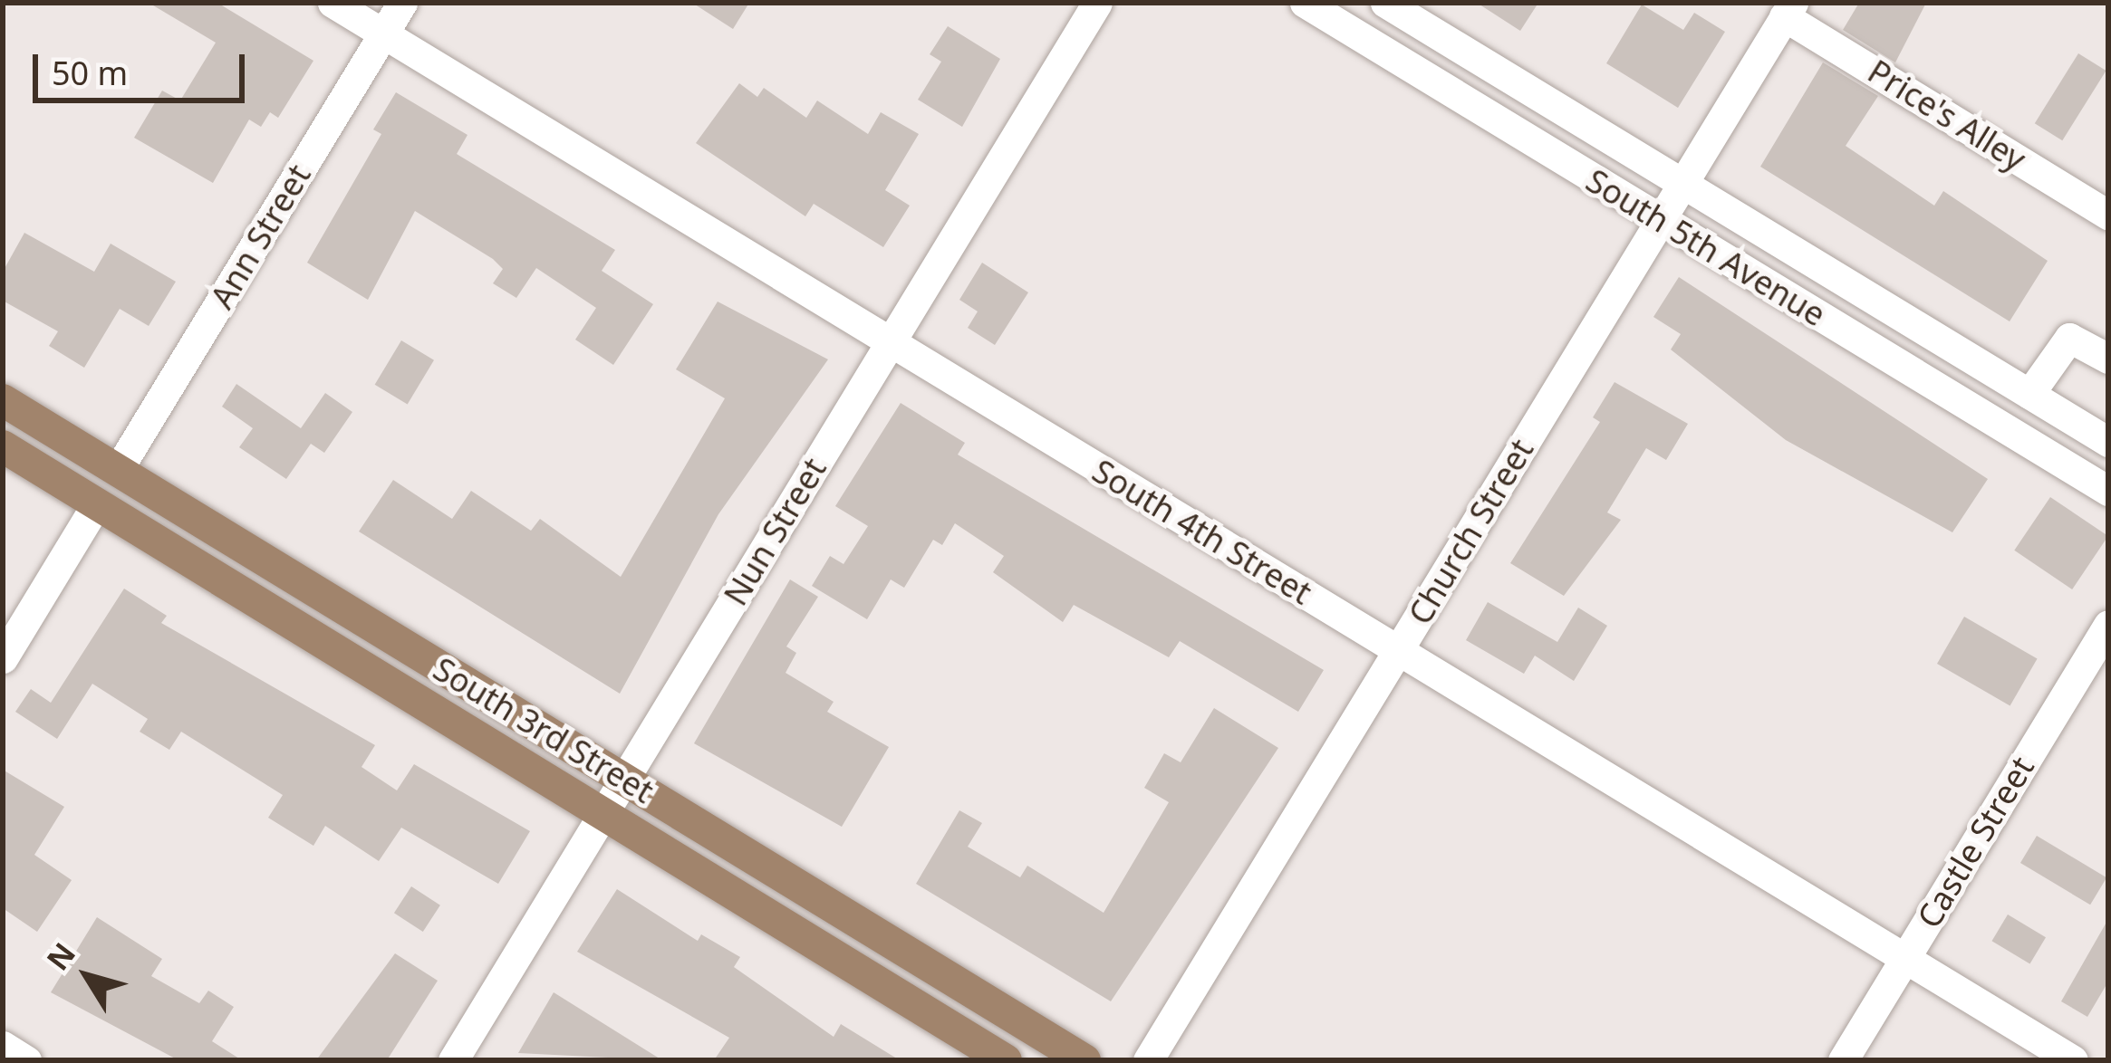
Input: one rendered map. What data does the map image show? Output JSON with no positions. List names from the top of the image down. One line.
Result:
{"streets":{"main road":["South 3rd Street"],"street":["Price's Alley","Ann Street","South 5th Avenue","Nun Street","South 4th Street","Church Street","Castle Street"]},"crossings":[["Price's Alley","Church Street"],["Ann Street","South 4th Street"],["Ann Street","South 3rd Street"],["South 5th Avenue","Church Street"],["Nun Street","South 4th Street"],["Nun Street","South 3rd Street"],["South 4th Street","Church Street"],["South 4th Street","Castle Street"]],"scale_bar":"50 m","north":"top left"}
